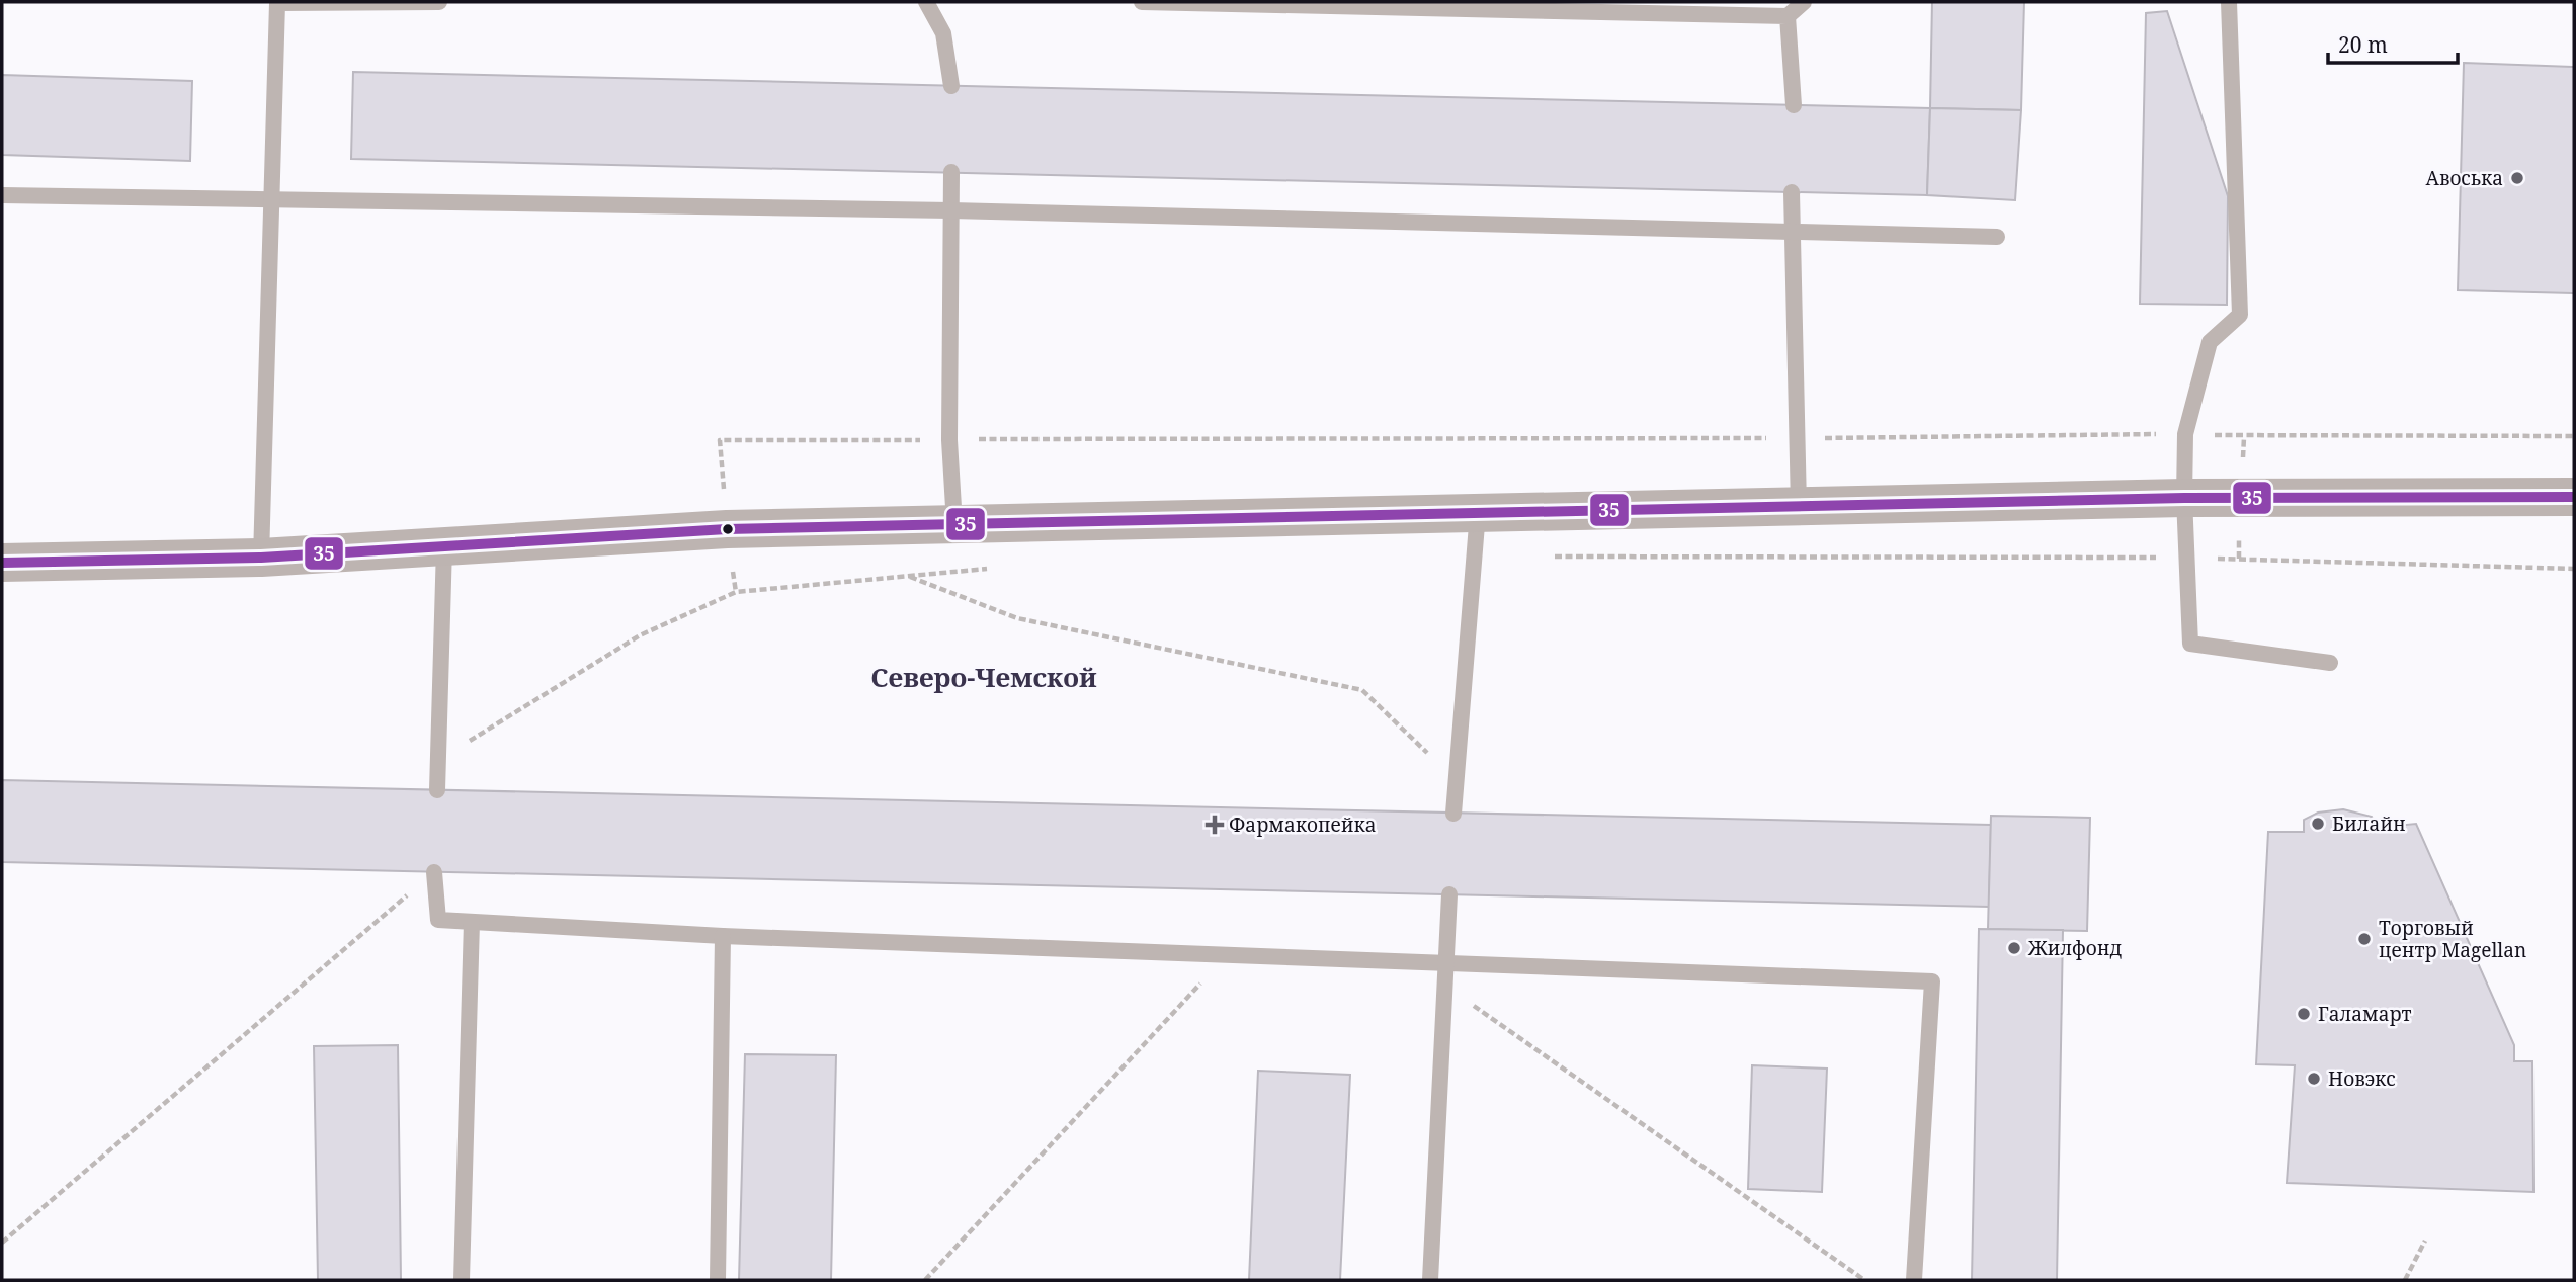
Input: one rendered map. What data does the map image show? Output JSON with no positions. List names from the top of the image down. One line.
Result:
{"districts":["Северо-Чемской"],"places":{"other":["Авоська","Билайн","Торговый центр Magellan","Жилфонд","Галамарт","Новэкс"],"health":["Фармакопейка"]},"lines":["transit line 35"],"scale_bar":"20 m"}
